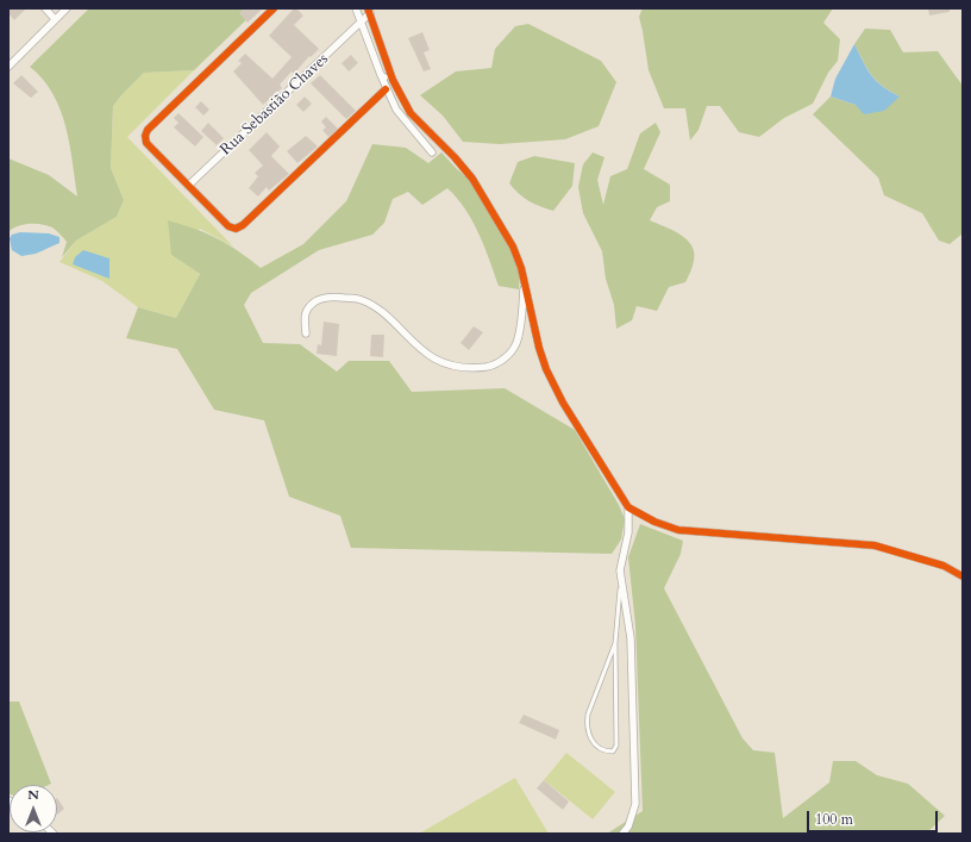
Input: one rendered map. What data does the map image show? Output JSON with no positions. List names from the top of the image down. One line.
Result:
{"streets":{"street":["Rua Sebastião Chaves"]},"scale_bar":"100 m","north":"top"}
